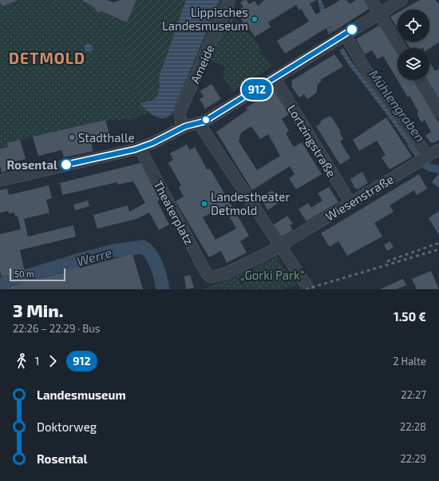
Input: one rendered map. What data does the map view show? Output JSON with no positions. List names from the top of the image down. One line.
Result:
{"streets":{"street":["Ameide","Lortzingstraße","Wiesenstraße","Theaterplatz"]},"crossings":[["Lortzingstraße","Wiesenstraße"],["Wiesenstraße","Theaterplatz"]],"districts":["DETMOLD"],"water":["Mühlengraben","Werre"],"parks":["„Gorki Park“"],"places":["Lippisches Landesmuseum","Stadthalle","Rosental","Landestheater Detmold"],"lines":["bus line 912"],"scale_bar":"50 m","page":{"on_map":"912","scale":"50 m","heading":["3 Min.","22:26 – 22:29 · Bus","1.50 €"],"legs":["1","912","2 Halte"],"list":[{"name":"Landesmuseum","value":"22:27"},{"name":"Doktorweg","value":"22:28"},{"name":"Rosental","value":"22:29"}]}}
